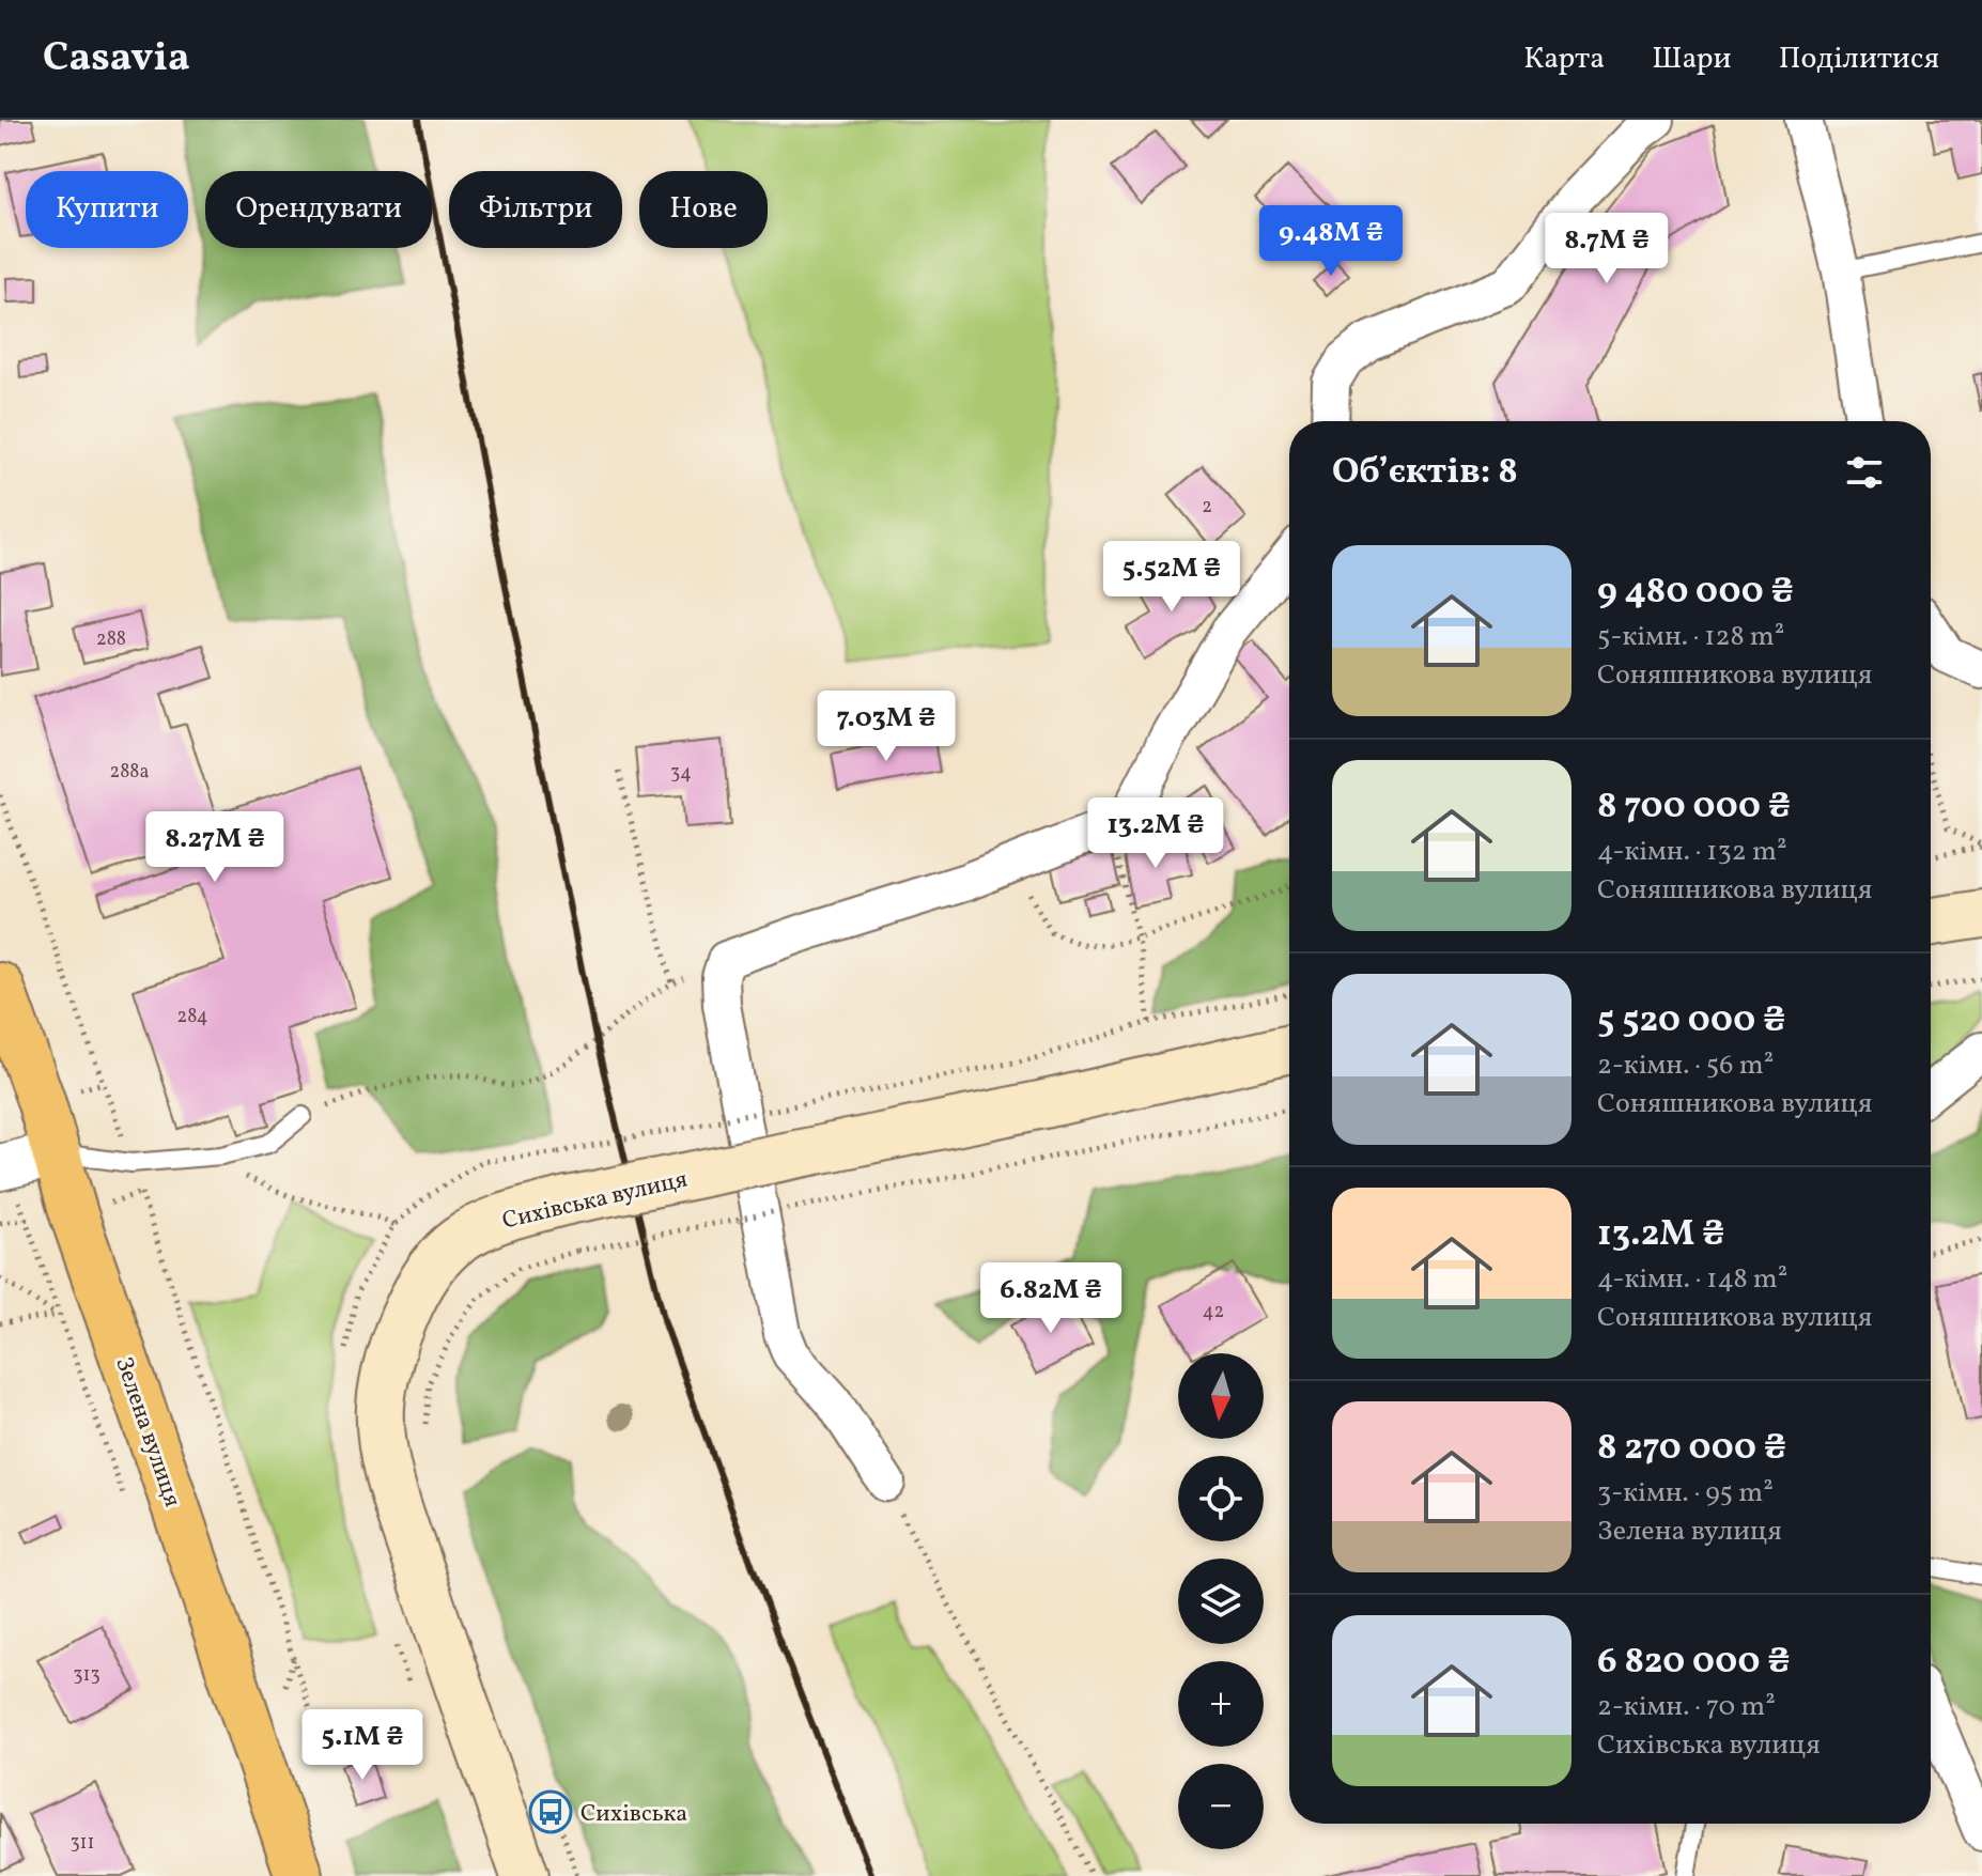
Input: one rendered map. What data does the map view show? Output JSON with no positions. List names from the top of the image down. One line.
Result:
{"streets":{"main road":["Сихівська вулиця","Зелена вулиця"]},"places":{"bus stop":["Сихівська"]},"house_numbers":["2","288","288а","34","284","42","313","311"],"north":"bottom","page":{"header":"Casavia","nav":["Карта","Шари","Поділитися"],"chip":["Купити","Орендувати","Фільтри","Нове"],"price":["9.48M ₴","8.7M ₴","5.52M ₴","7.03M ₴","13.2M ₴","8.27M ₴","6.82M ₴","5.1M ₴"],"heading":"Об’єктів: 8","list":[{"name":"9 480 000 ₴","note":"5-кімн. · 128 m² · Соняшникова вулиця"},{"name":"8 700 000 ₴","note":"4-кімн. · 132 m² · Соняшникова вулиця"},{"name":"5 520 000 ₴","note":"2-кімн. · 56 m² · Соняшникова вулиця"},{"name":"13.2M ₴","note":"4-кімн. · 148 m² · Соняшникова вулиця"},{"name":"8 270 000 ₴","note":"3-кімн. · 95 m² · Зелена вулиця"},{"name":"6 820 000 ₴","note":"2-кімн. · 70 m² · Сихівська вулиця"}],"map_buttons":["+","−"]}}
